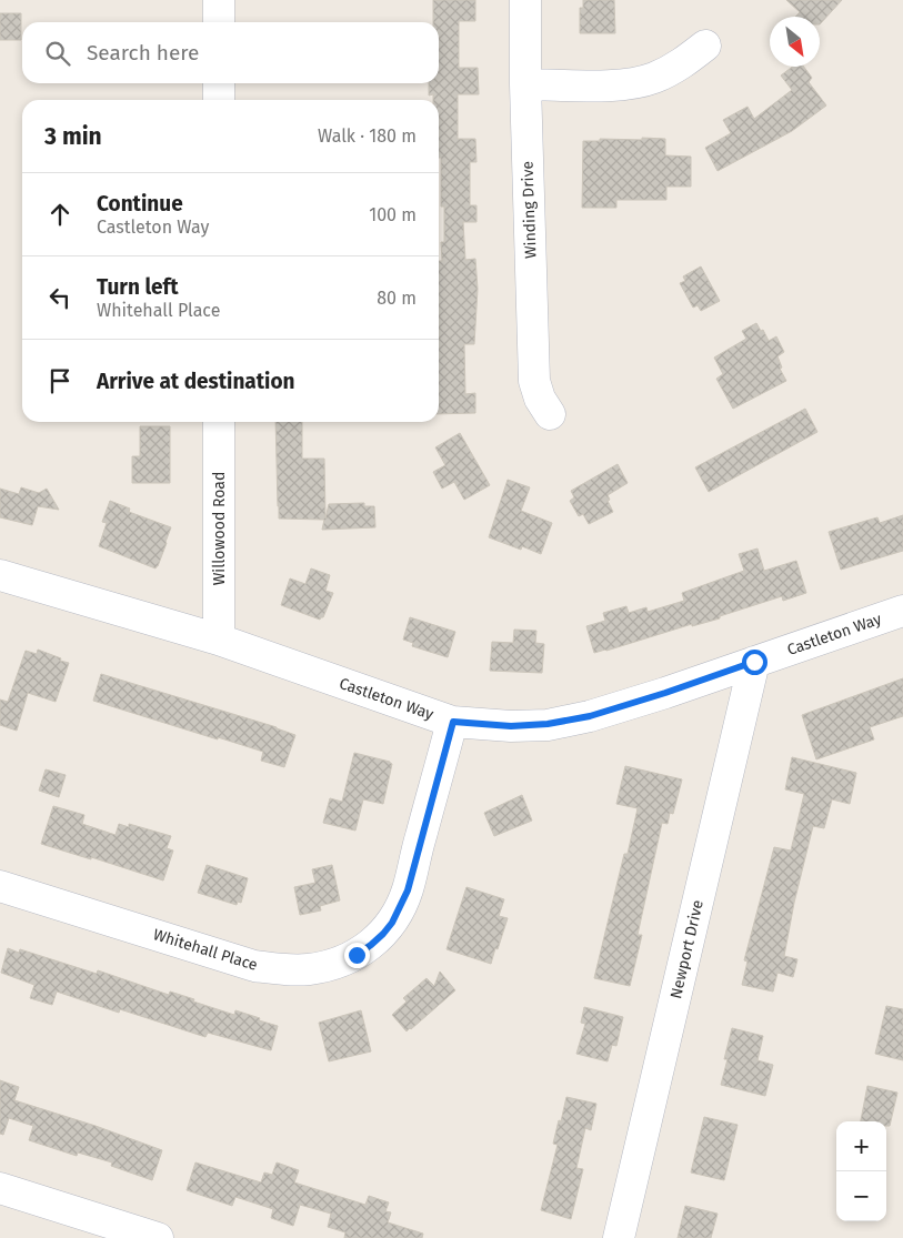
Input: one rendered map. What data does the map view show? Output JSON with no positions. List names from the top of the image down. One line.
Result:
{"streets":{"street":["Winding Drive","Willowood Road","Castleton Way","Whitehall Place","Newport Drive"]},"crossings":[["Willowood Road","Castleton Way"],["Castleton Way","Whitehall Place"],["Castleton Way","Newport Drive"]],"north":"bottom right","page":{"search":"Search here","heading":["3 min","Walk · 180 m"],"list":[["Continue","Castleton Way","100 m"],["Turn left","Whitehall Place","80 m"],"Arrive at destination"],"map_buttons":["+","−"]}}
